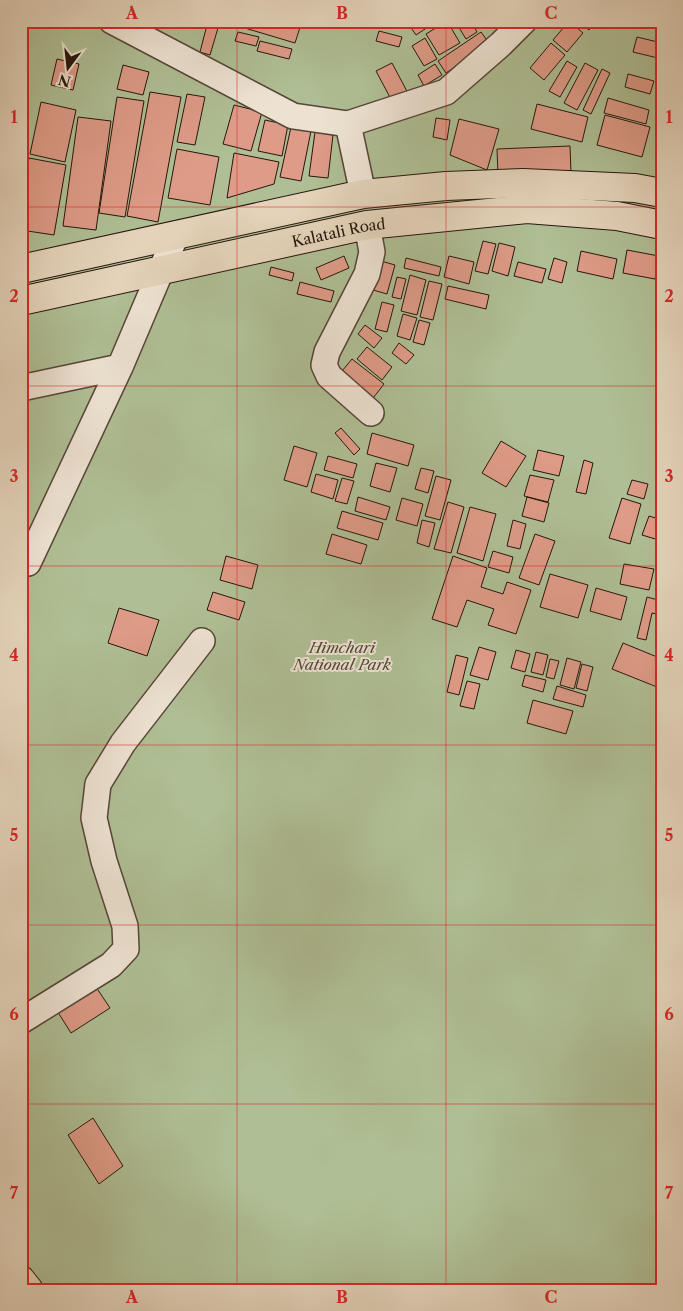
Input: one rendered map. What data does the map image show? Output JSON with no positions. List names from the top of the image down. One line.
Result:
{"streets":{"main road":["Kalatali Road"]},"parks":["Himchari National Park"],"north":"bottom","grid":{"columns":["A","B","C"],"rows":["1","2","3","4","5","6","7"]}}
